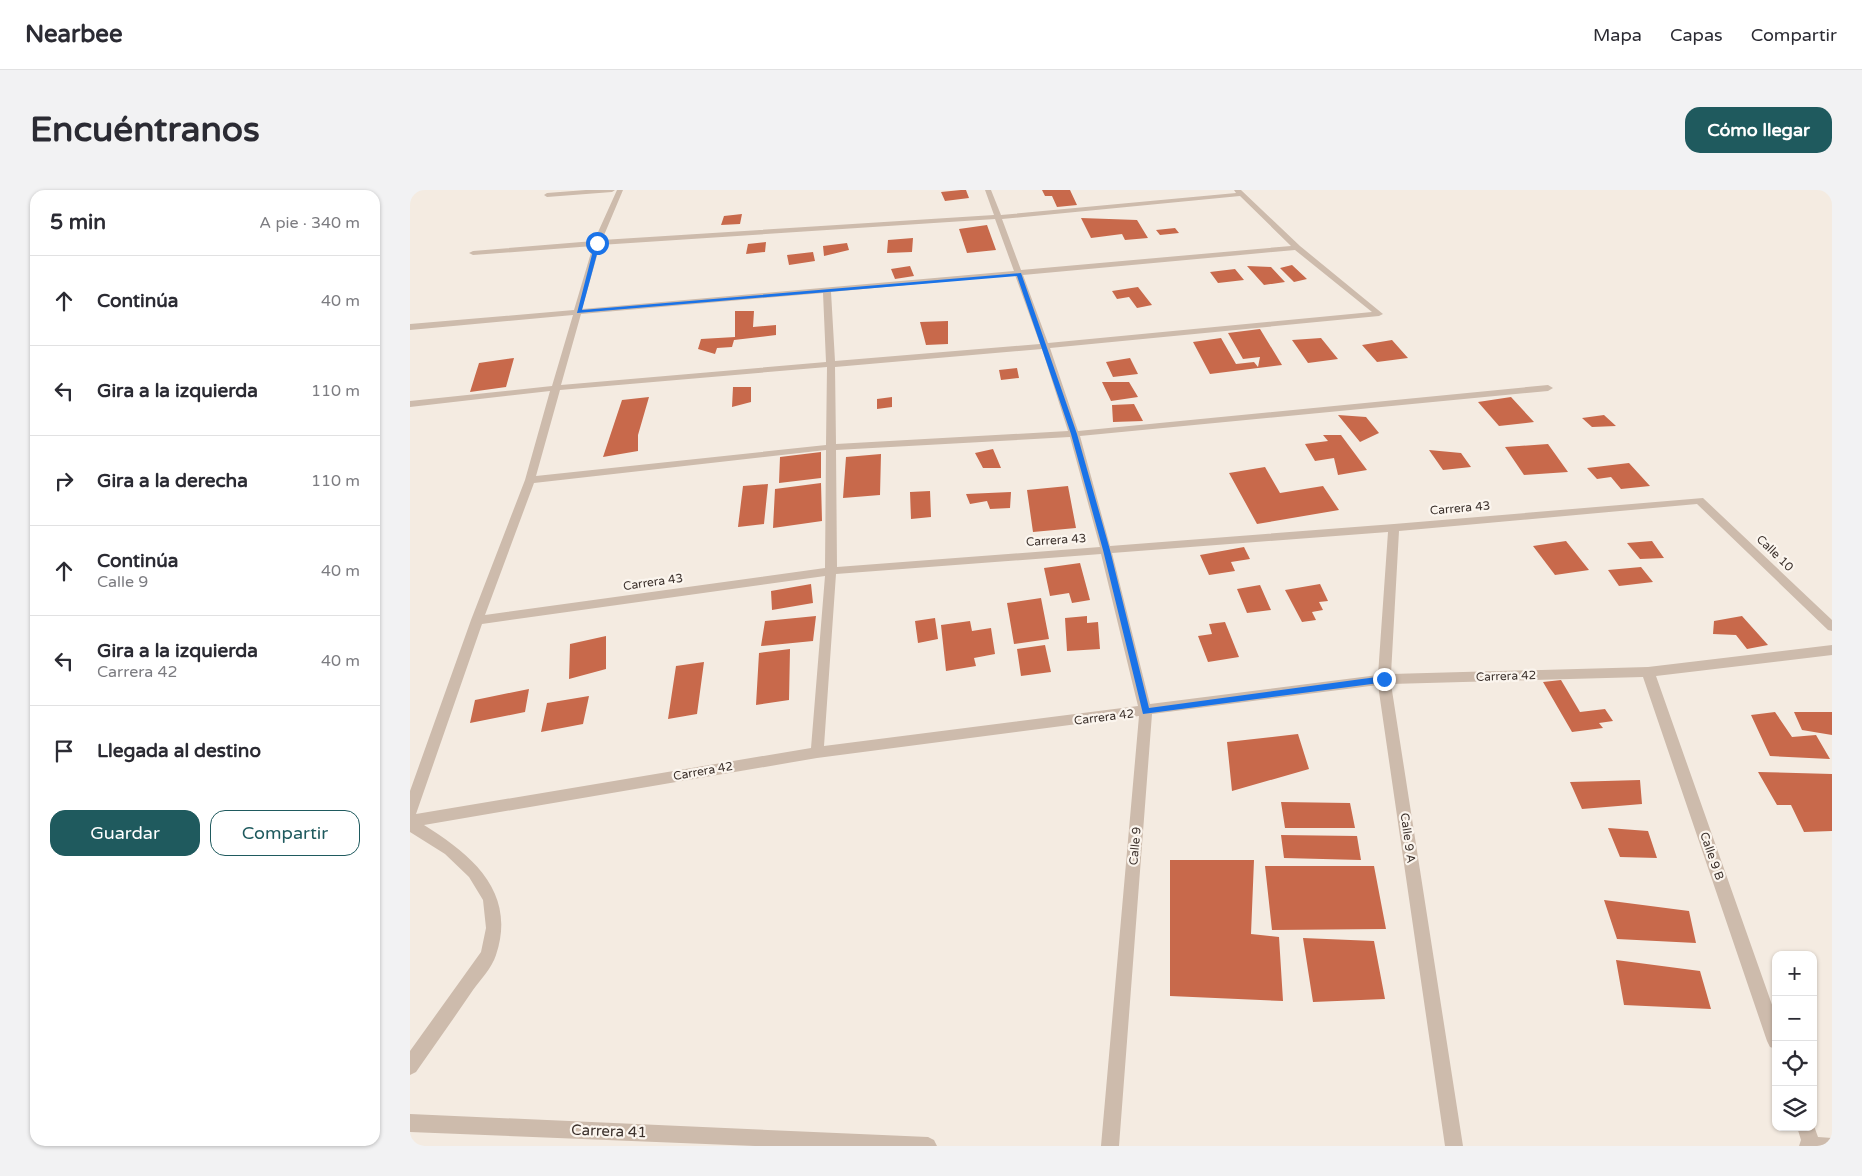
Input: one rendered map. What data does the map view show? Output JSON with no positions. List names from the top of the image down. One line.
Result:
{"streets":{"street":["Carrera 43","Calle 10","Carrera 42","Calle 9 A","Calle 9","Calle 9 B","Carrera 41"]},"crossings":[["Carrera 43","Calle 10"],["Carrera 43","Calle 9 A"],["Carrera 43","Calle 9"],["Carrera 42","Calle 9 A"],["Carrera 42","Calle 9"],["Carrera 42","Calle 9 B"]],"page":{"header":"Nearbee","nav":["Mapa","Capas","Compartir"],"buttons":["Cómo llegar",["Guardar","Compartir"]],"title":"Encuéntranos","heading":["5 min","A pie · 340 m"],"list":[["Continúa","40 m"],["Gira a la izquierda","110 m"],["Gira a la derecha","110 m"],["Continúa","Calle 9","40 m"],["Gira a la izquierda","Carrera 42","40 m"],"Llegada al destino"],"map_buttons":["+","−"]}}
